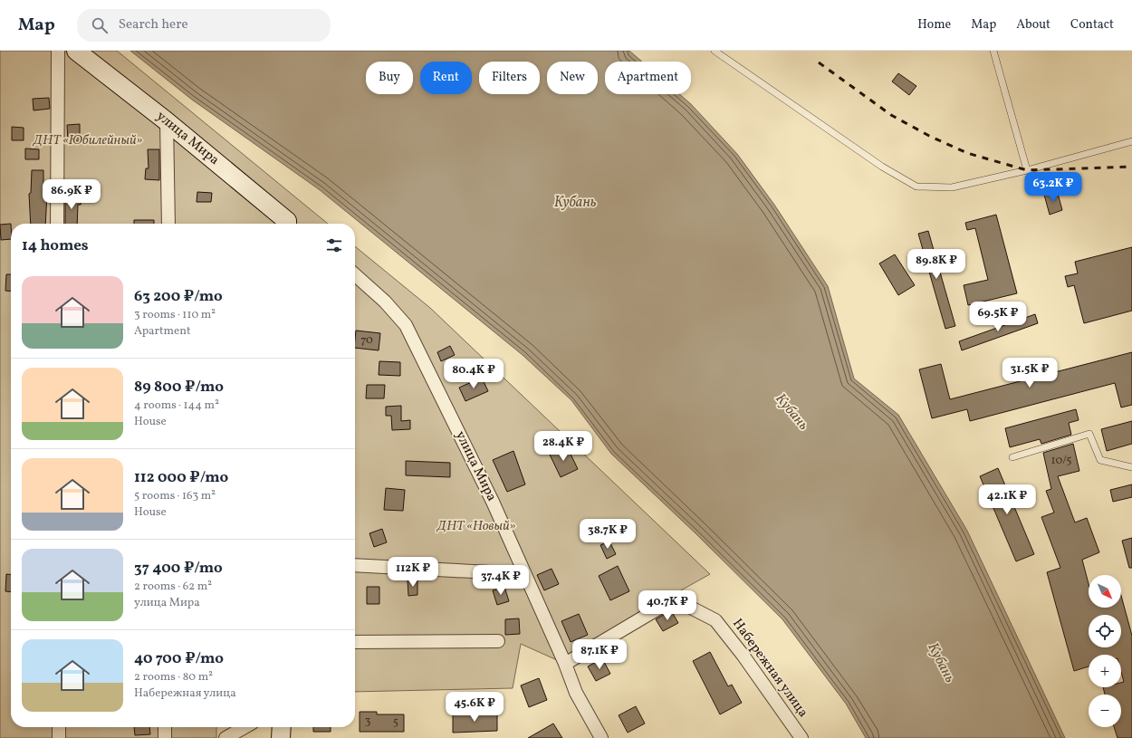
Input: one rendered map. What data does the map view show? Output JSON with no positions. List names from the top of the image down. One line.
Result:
{"streets":{"street":["улица Мира","Набережная улица"]},"crossings":[["улица Мира","Набережная улица"]],"water":["Кубань"],"parks":["ДНТ «Юбилейный»","ДНТ «Новый»"],"house_numbers":["70","10/5","3","5"],"north":"bottom right","page":{"header":"Map","search":"Search here","nav":["Home","Map","About","Contact"],"chip":["Buy","Rent","Filters","New","Apartment"],"price":["63.2K ₽","86.9K ₽","89.8K ₽","69.5K ₽","31.5K ₽","80.4K ₽","28.4K ₽","42.1K ₽","38.7K ₽","112K ₽","37.4K ₽","40.7K ₽","87.1K ₽","45.6K ₽"],"heading":"14 homes","list":[{"name":"63 200 ₽/mo","note":"3 rooms · 110 m² · Apartment"},{"name":"89 800 ₽/mo","note":"4 rooms · 144 m² · House"},{"name":"112 000 ₽/mo","note":"5 rooms · 163 m² · House"},{"name":"37 400 ₽/mo","note":"2 rooms · 62 m² · улица Мира"},{"name":"40 700 ₽/mo","note":"2 rooms · 80 m² · Набережная улица"}],"map_buttons":["+","−"]}}
